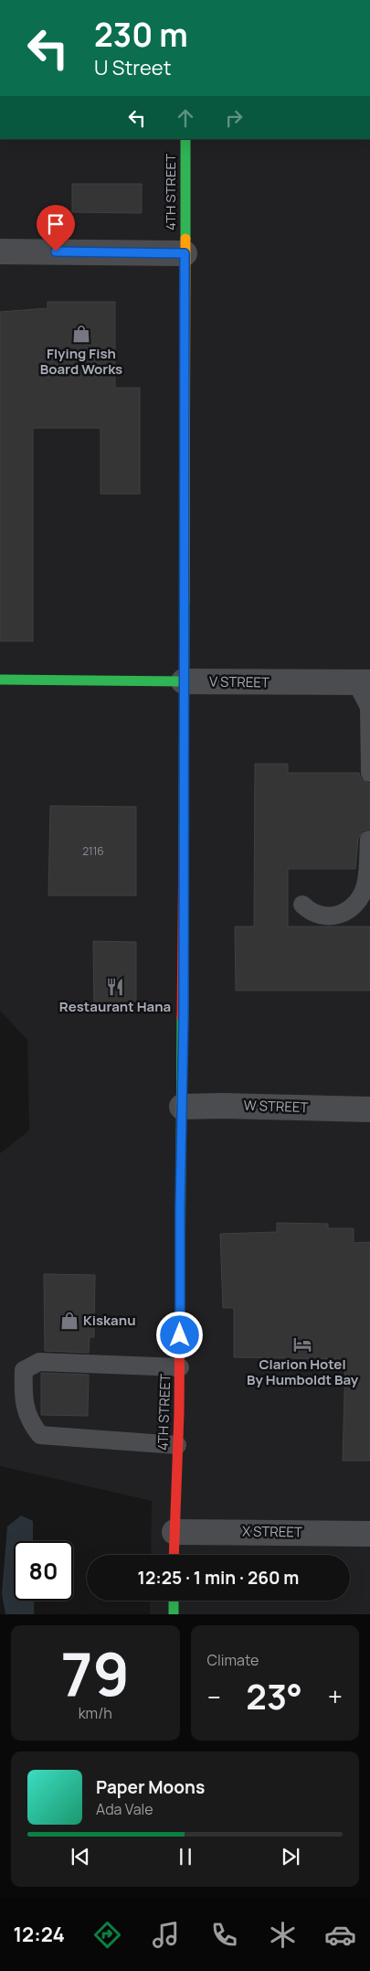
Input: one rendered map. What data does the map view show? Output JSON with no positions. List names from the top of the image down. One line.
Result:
{"streets":{"main road":["4TH STREET","V STREET"],"street":["W STREET","X STREET"]},"crossings":[["4TH STREET","V STREET"],["4TH STREET","W STREET"],["4TH STREET","X STREET"]],"places":{"shop":["Flying Fish Board Works","Kiskanu"],"restaurant":["Restaurant Hana"],"hotel":["Clarion Hotel By Humboldt Bay"]},"house_numbers":["2116"],"page":{"turn":["230 m","U Street"],"limit":"80","trip":"12:25 · 1 min · 260 m","tile":[["79","km/h"],"Climate"],"heat":["−","23°","+"],"song":["Paper Moons","Ada Vale"],"tabs":"12:24"}}
